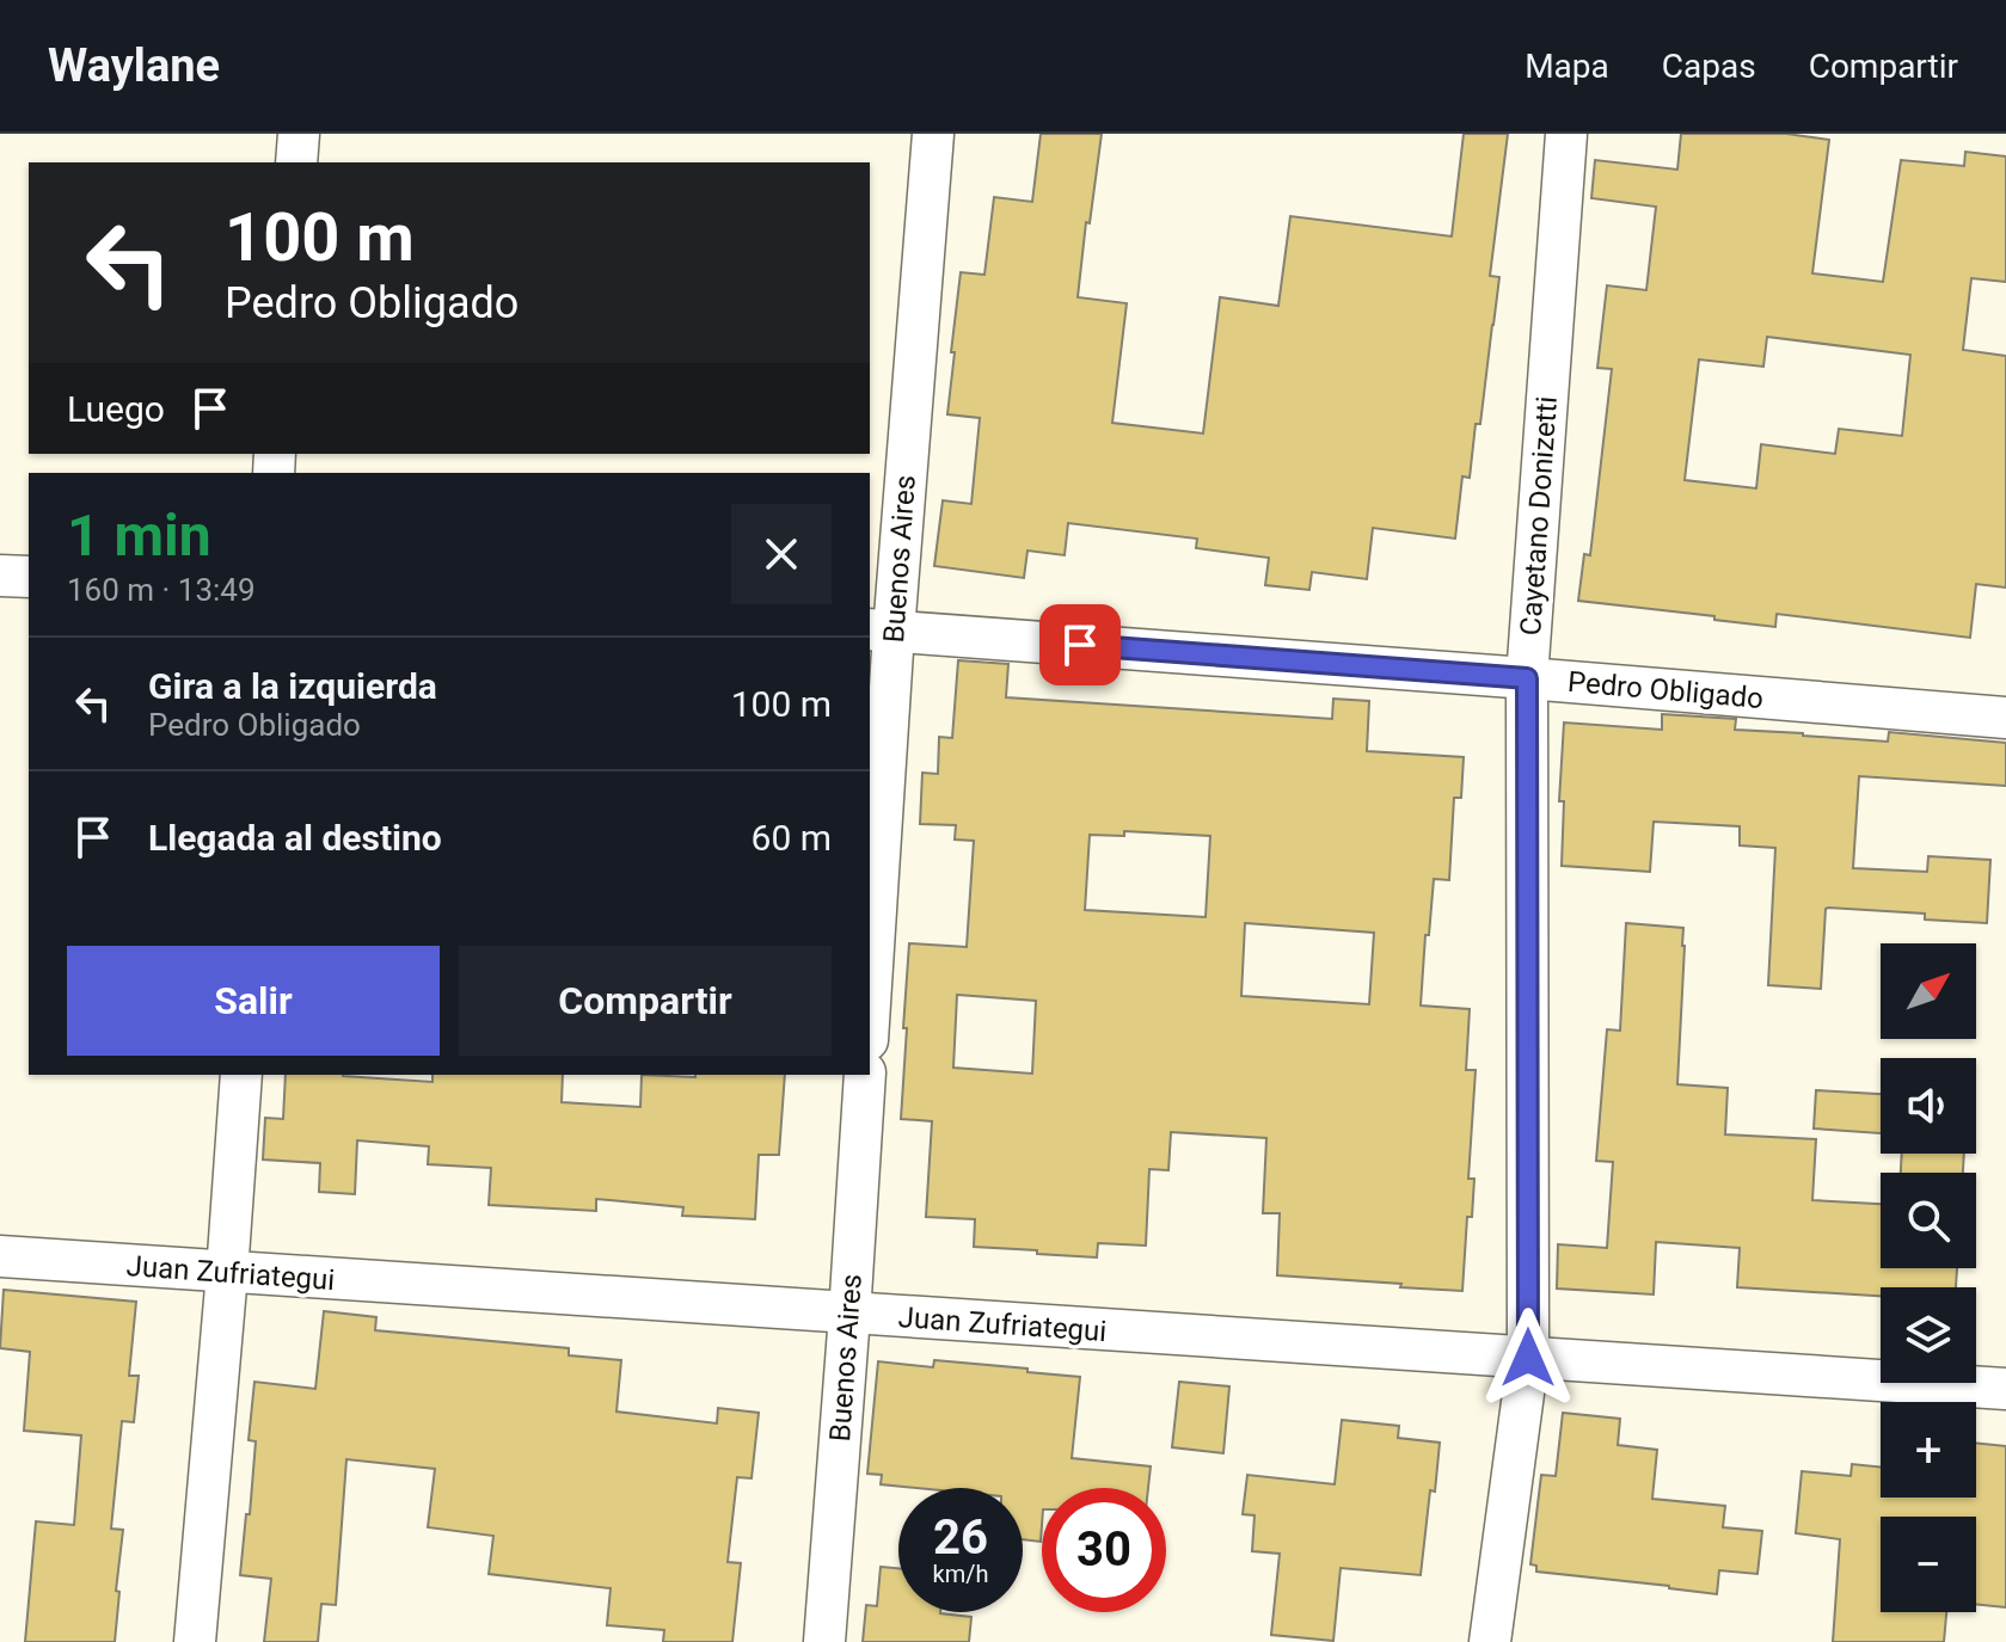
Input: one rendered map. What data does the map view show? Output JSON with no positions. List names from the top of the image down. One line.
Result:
{"streets":{"street":["Cayetano Donizetti","Buenos Aires","Pedro Obligado","Juan Zufriategui"]},"crossings":[["Cayetano Donizetti","Pedro Obligado"],["Cayetano Donizetti","Juan Zufriategui"],["Buenos Aires","Pedro Obligado"],["Buenos Aires","Juan Zufriategui"]],"north":"top right","page":{"header":"Waylane","nav":["Mapa","Capas","Compartir"],"turn":["100 m","Pedro Obligado"],"then":"Luego","heading":["1 min","160 m · 13:49"],"list":[{"name":"Gira a la izquierda","note":"Pedro Obligado","value":"100 m"},{"name":"Llegada al destino","value":"60 m"}],"buttons":["Salir","Compartir"],"map_buttons":["+","−"],"speed":"26 km/h","limit":"30"}}
